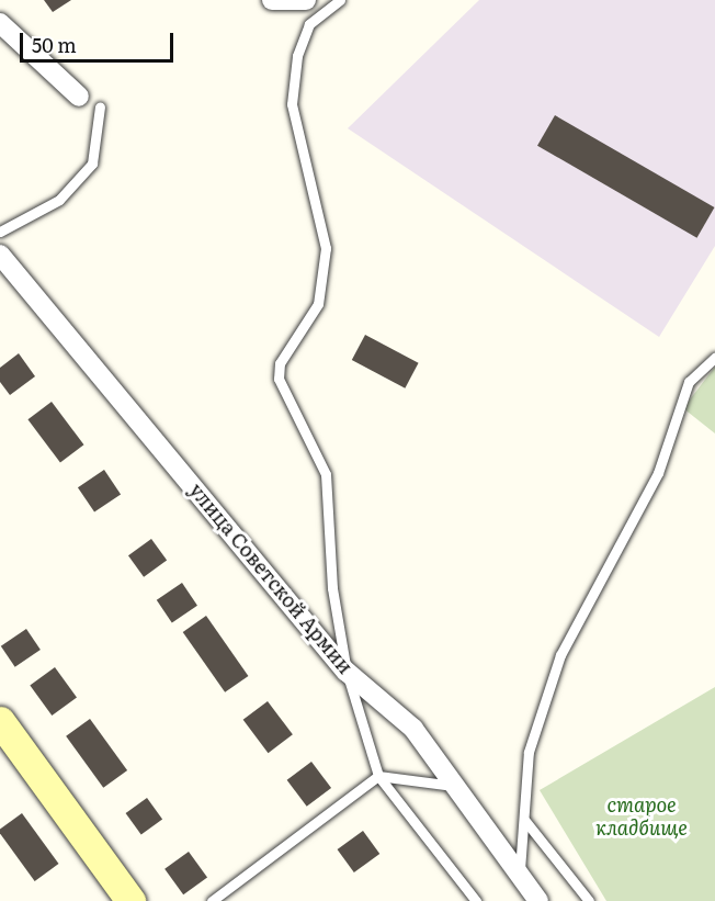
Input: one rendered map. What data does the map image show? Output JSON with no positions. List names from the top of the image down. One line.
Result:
{"streets":{"street":["улица Советской Армии"]},"parks":["старое кладбище"],"scale_bar":"50 m"}
